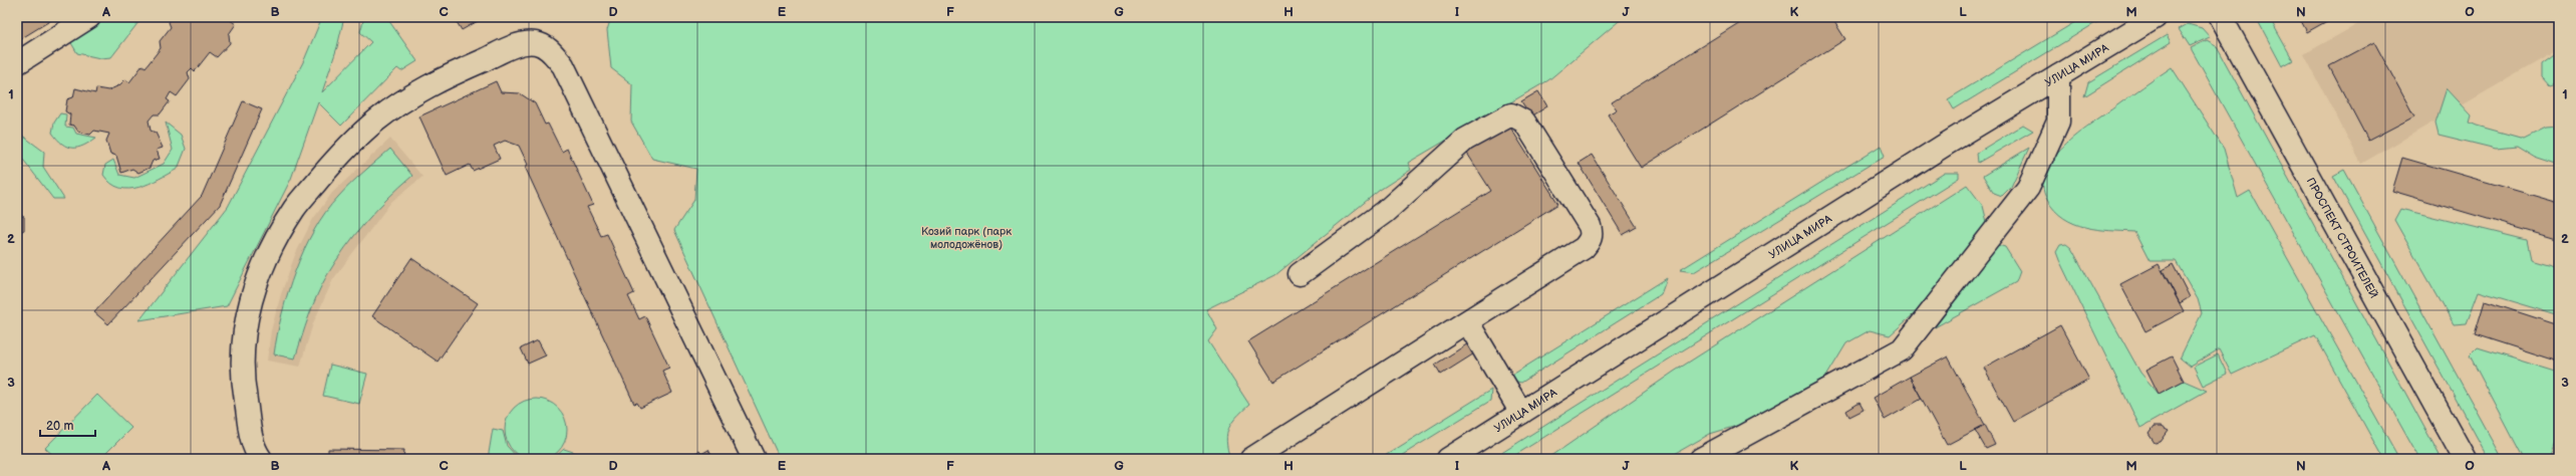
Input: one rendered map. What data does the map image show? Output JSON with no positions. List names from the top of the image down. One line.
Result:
{"streets":{"main road":["УЛИЦА МИРА","ПРОСПЕКТ СТРОИТЕЛЕЙ"]},"parks":["Козий парк (парк молодожёнов)"],"scale_bar":"20 m","grid":{"columns":["A","B","C","D","E","F","G","H","I","J","K","L","M","N","O"],"rows":["1","2","3"]}}
